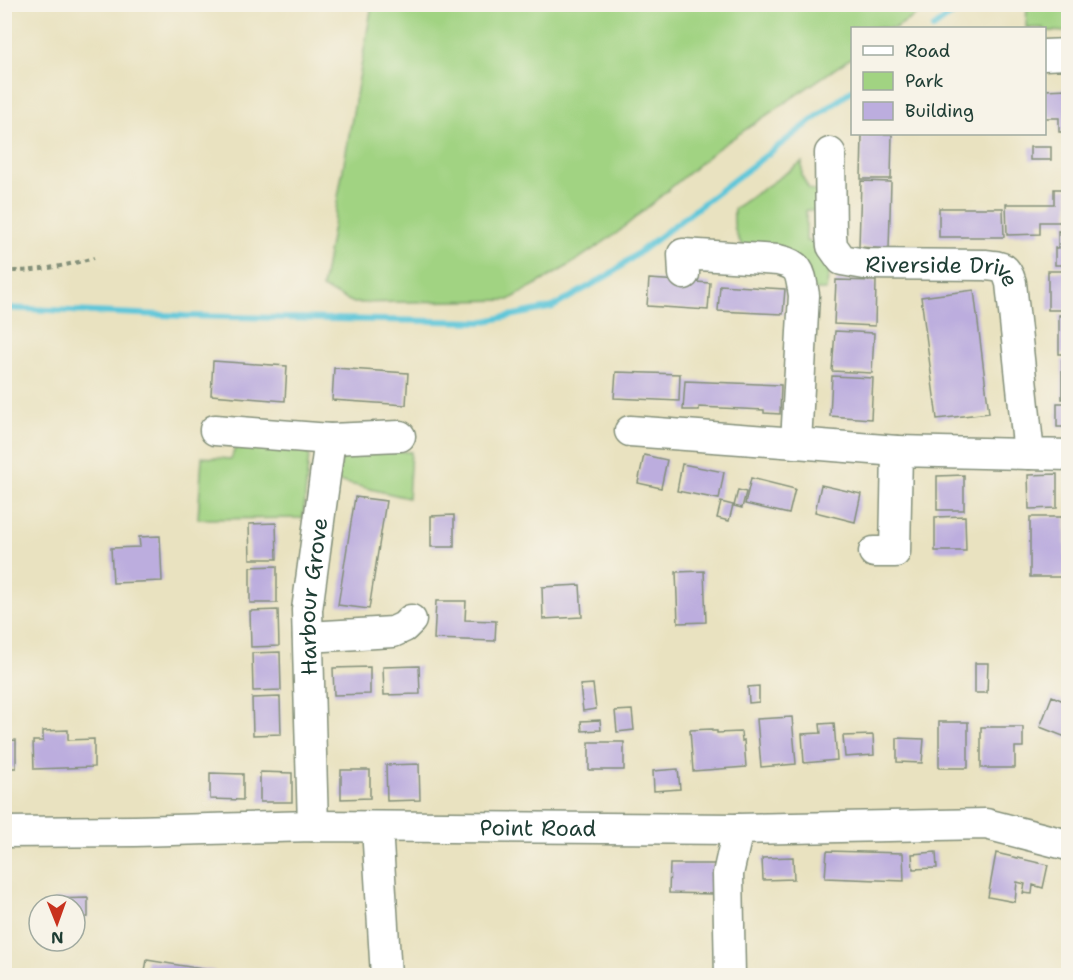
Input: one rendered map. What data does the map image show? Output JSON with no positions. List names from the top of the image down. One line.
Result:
{"streets":{"street":["Riverside Drive","Harbour Grove","Point Road"]},"crossings":[["Harbour Grove","Point Road"]],"legend":["Road","Park","Building"],"north":"bottom"}
